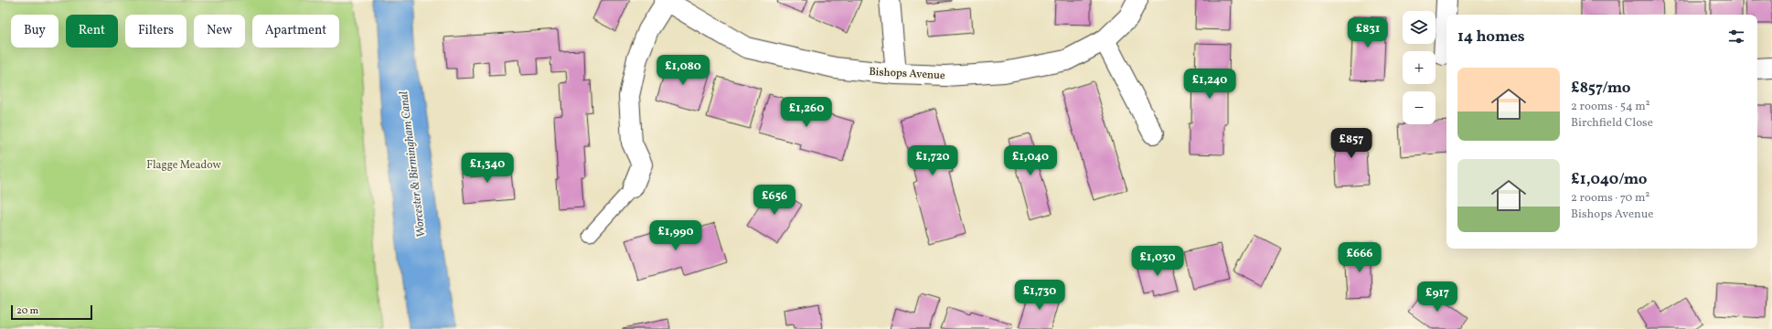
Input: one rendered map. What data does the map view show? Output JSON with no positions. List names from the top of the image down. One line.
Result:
{"streets":{"street":["Bishops Avenue"]},"water":["Worcester & Birmingham Canal"],"parks":["Flagge Meadow"],"scale_bar":"20 m","page":{"map_buttons":["+","−"],"chip":["Buy","Rent","Filters","New","Apartment"],"heading":"14 homes","price":["£831","£1,080","£1,240","£1,260","£857","£1,720","£1,040","£1,340","£656","£1,990","£666","£1,030","£1,730","£917"],"list":[{"name":"£857/mo","note":"2 rooms · 54 m² · Birchfield Close"},{"name":"£1,040/mo","note":"2 rooms · 70 m² · Bishops Avenue"}],"scale":"20 m"}}
